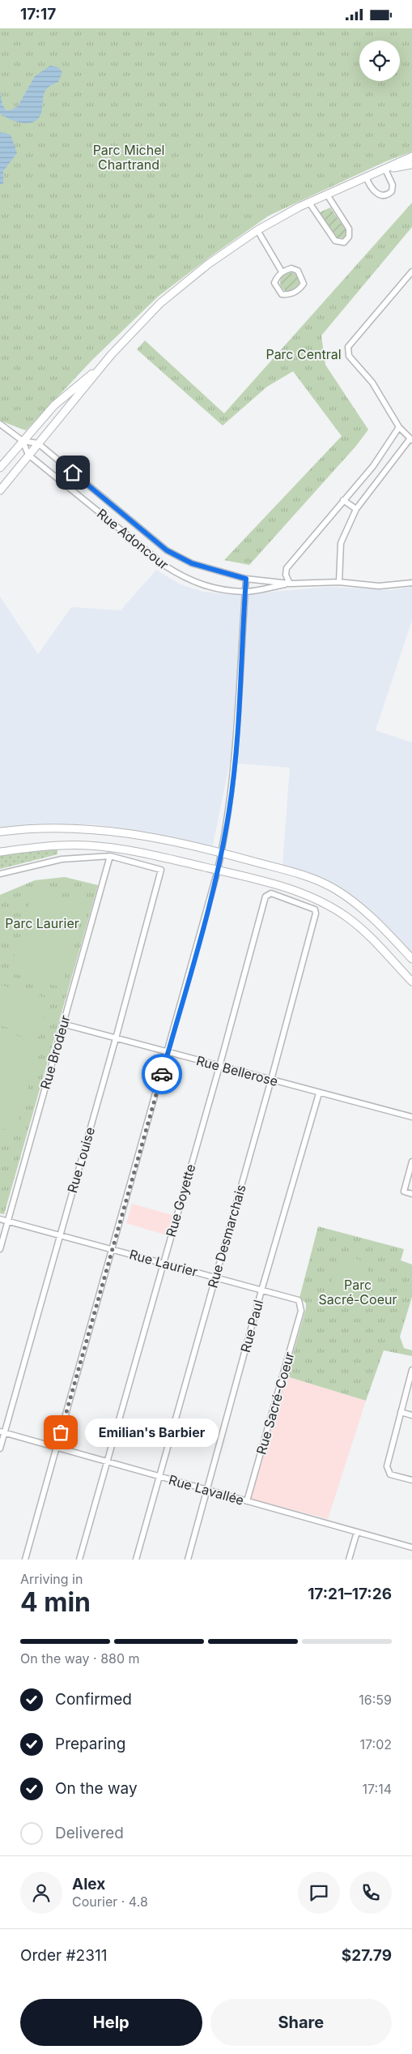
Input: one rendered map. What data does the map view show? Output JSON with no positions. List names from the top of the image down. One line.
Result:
{"streets":{"street":["Rue Adoncour","Rue Brodeur","Rue Bellerose","Rue Louise","Rue Goyette","Rue Desmarchais","Rue Laurier","Rue Paul","Rue Sacré-Coeur","Rue Lavallée"]},"crossings":[["Rue Brodeur","Rue Bellerose"],["Rue Brodeur","Rue Louise"],["Rue Brodeur","Rue Laurier"],["Rue Bellerose","Rue Louise"],["Rue Bellerose","Rue Goyette"],["Rue Bellerose","Rue Desmarchais"],["Rue Bellerose","Rue Paul"],["Rue Louise","Rue Laurier"],["Rue Louise","Rue Lavallée"],["Rue Goyette","Rue Desmarchais"],["Rue Goyette","Rue Laurier"],["Rue Goyette","Rue Lavallée"],["Rue Desmarchais","Rue Laurier"],["Rue Desmarchais","Rue Lavallée"],["Rue Laurier","Rue Paul"],["Rue Laurier","Rue Sacré-Coeur"],["Rue Paul","Rue Lavallée"],["Rue Sacré-Coeur","Rue Lavallée"]],"parks":["Parc Michel Chartrand","Parc Central","Parc Laurier","Parc Sacré-Coeur"],"places":["Emilian's Barbier"],"page":{"status":"17:17","bubble":"Emilian's Barbier","heading":["4 min","Arriving in","17:21–17:26"],"panel":["Alex","Courier · 4.8","Order #2311","$27.79"],"bar":"On the way · 880 m","list":[["Confirmed","16:59"],["Preparing","17:02"],["On the way","17:14"],"Delivered"],"buttons":["Help","Share"]}}
